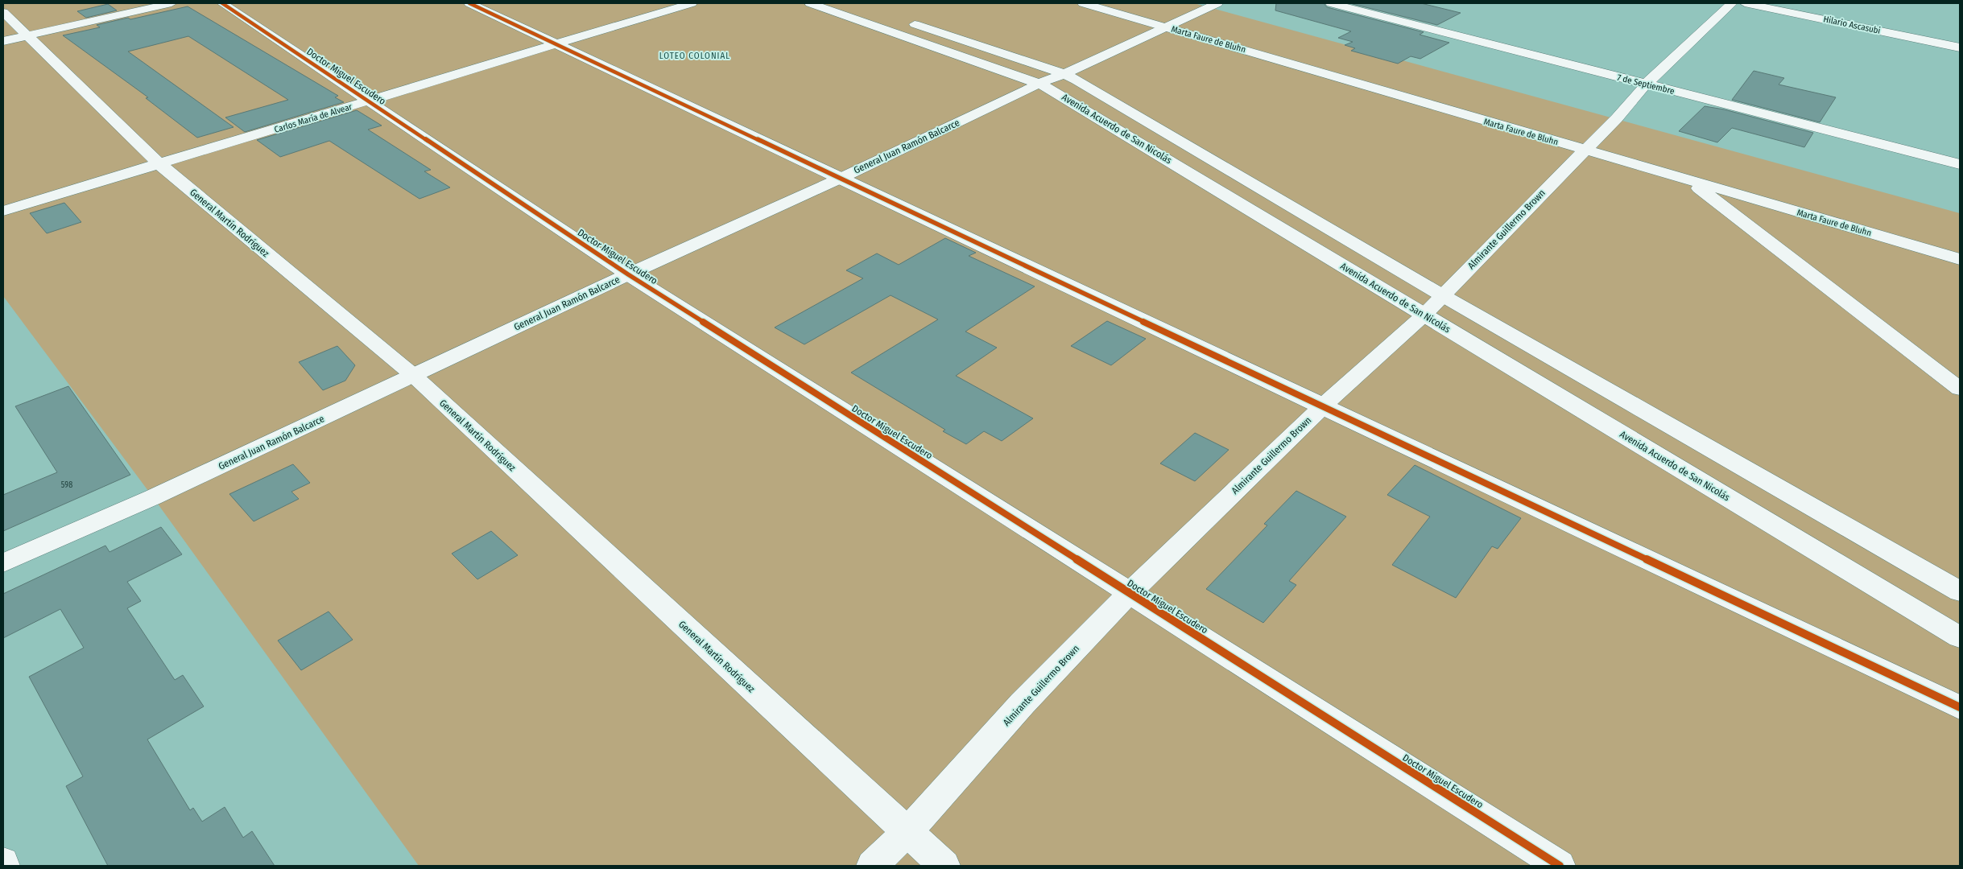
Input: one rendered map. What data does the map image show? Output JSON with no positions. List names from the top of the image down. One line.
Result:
{"streets":{"street":["Hilario Ascasubi","Marta Faure de Bluhn","Doctor Miguel Escudero","7 de Septiembre","Carlos María de Alvear","Avenida Acuerdo de San Nicolás","General Juan Ramón Balcarce","General Martín Rodríguez","Almirante Guillermo Brown"]},"crossings":[["Marta Faure de Bluhn","General Juan Ramón Balcarce"],["Marta Faure de Bluhn","Almirante Guillermo Brown"],["Doctor Miguel Escudero","Carlos María de Alvear"],["Doctor Miguel Escudero","General Juan Ramón Balcarce"],["Doctor Miguel Escudero","Almirante Guillermo Brown"],["7 de Septiembre","Almirante Guillermo Brown"],["Carlos María de Alvear","General Martín Rodríguez"],["Avenida Acuerdo de San Nicolás","General Juan Ramón Balcarce"],["Avenida Acuerdo de San Nicolás","Almirante Guillermo Brown"],["General Juan Ramón Balcarce","General Martín Rodríguez"],["General Martín Rodríguez","Almirante Guillermo Brown"]],"districts":["LOTEO COLONIAL"],"house_numbers":["598"]}
